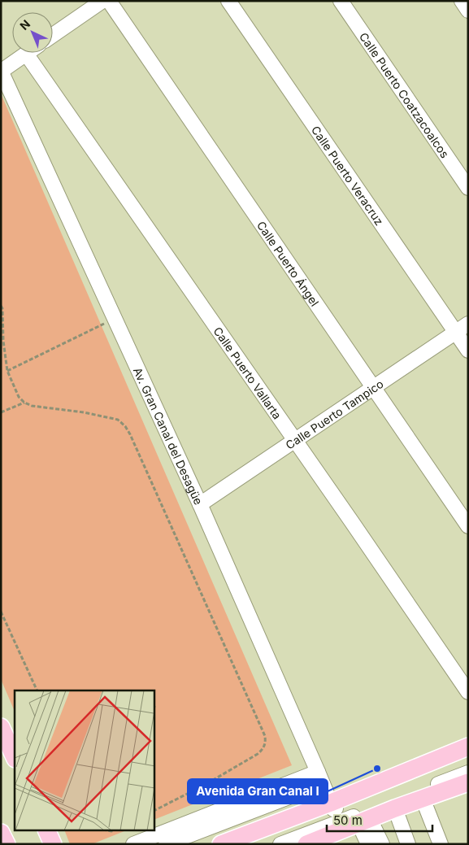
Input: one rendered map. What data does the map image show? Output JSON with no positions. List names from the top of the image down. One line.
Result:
{"streets":{"street":["Calle Puerto Coatzacoalcos","Calle Puerto Veracruz","Calle Puerto Ángel","Calle Puerto Vallarta","Calle Puerto Tampico","Av. Gran Canal del Desagüe"]},"crossings":[["Calle Puerto Veracruz","Calle Puerto Tampico"],["Calle Puerto Ángel","Calle Puerto Tampico"],["Calle Puerto Vallarta","Calle Puerto Tampico"],["Calle Puerto Tampico","Av. Gran Canal del Desagüe"]],"places":["Avenida Gran Canal I"],"scale_bar":"50 m","north":"top left"}
